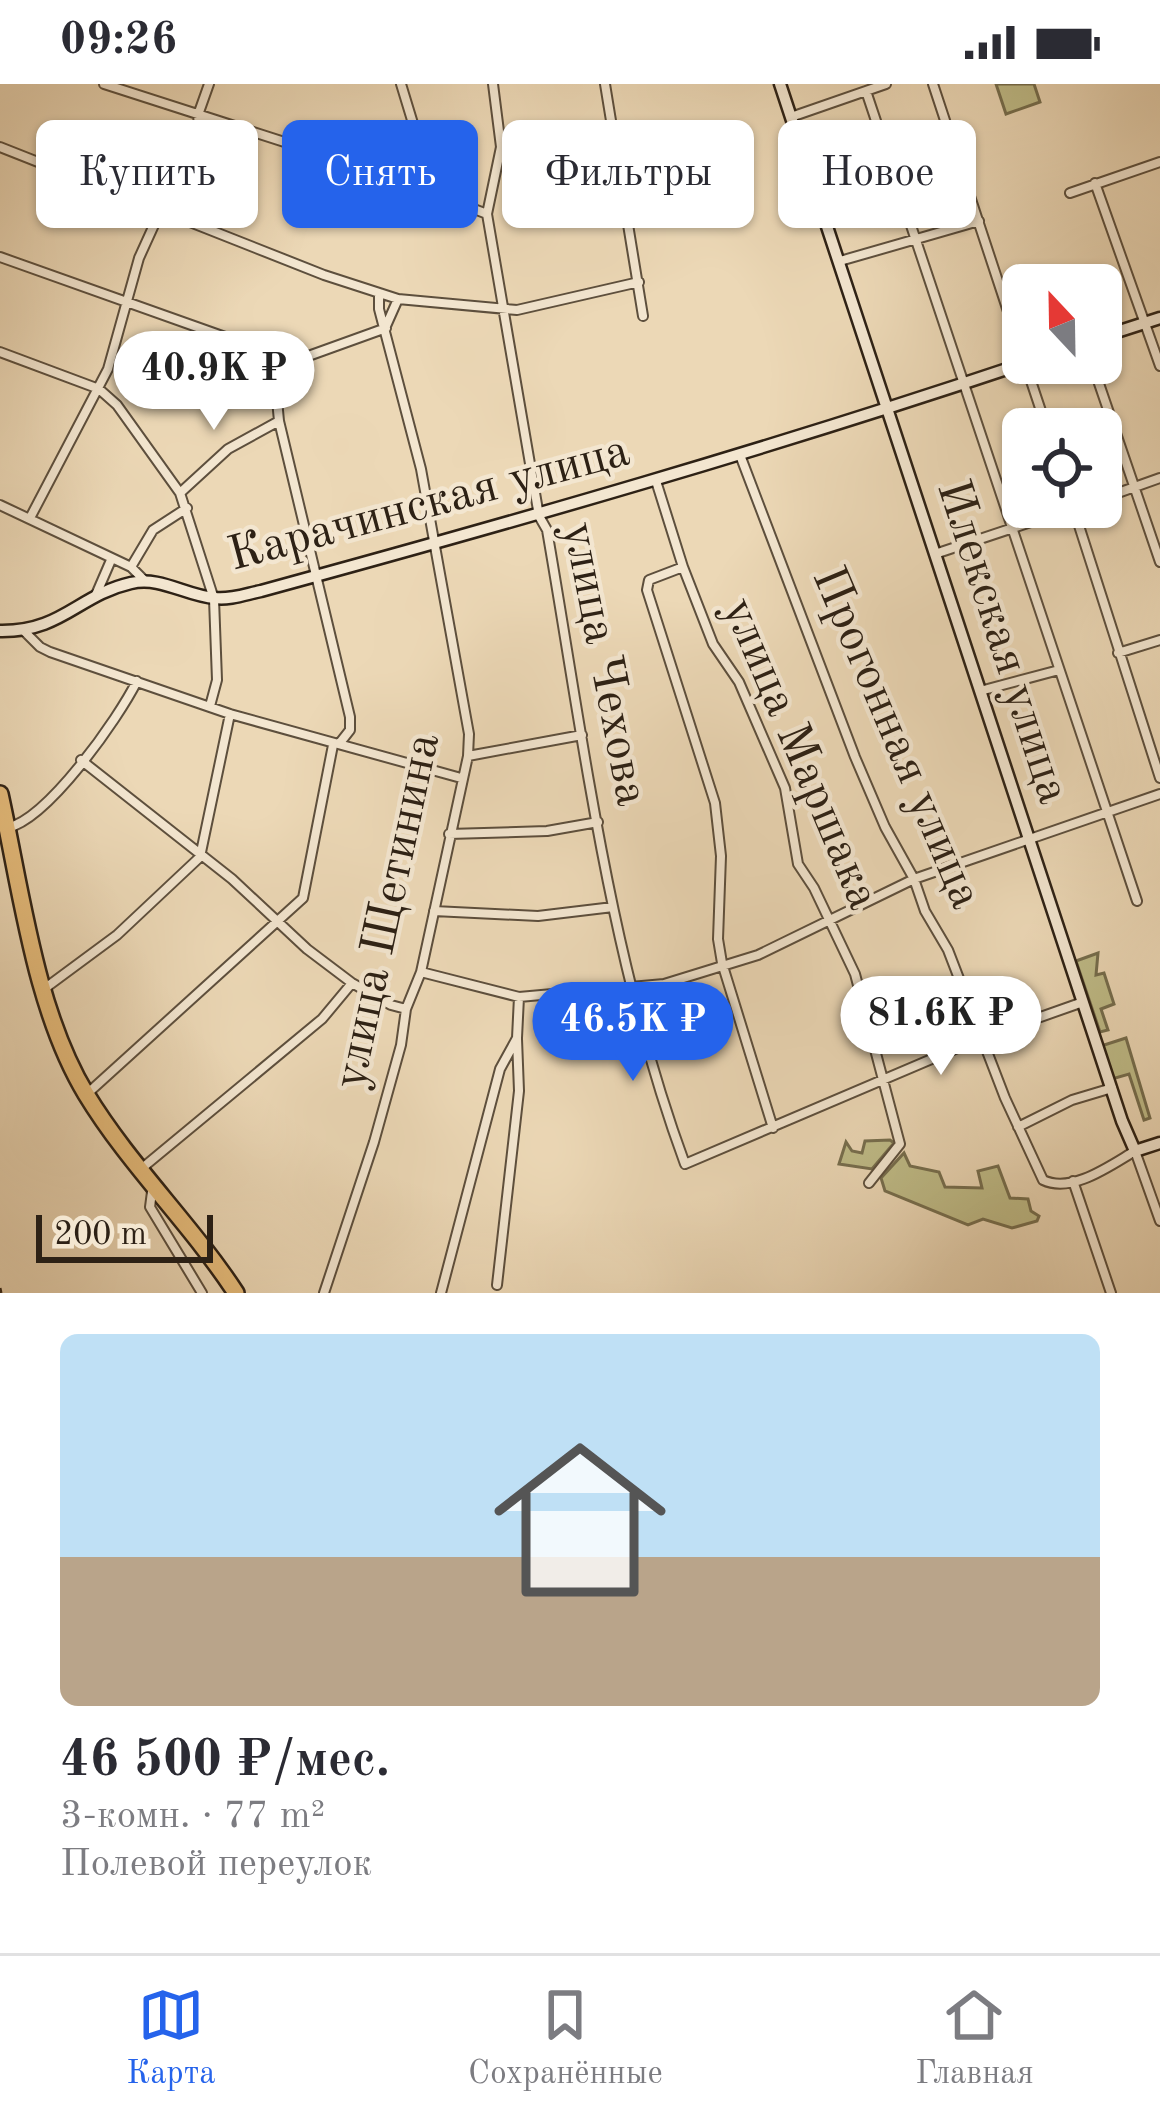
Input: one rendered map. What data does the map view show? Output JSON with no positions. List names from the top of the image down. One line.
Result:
{"streets":{"street":["Карачинская улица","Илекская улица","улица Чехова","Прогонная улица","улица Маршака","улица Щетинина"]},"crossings":[["Карачинская улица","Илекская улица"],["Карачинская улица","улица Чехова"],["Карачинская улица","Прогонная улица"],["Карачинская улица","улица Маршака"],["Карачинская улица","улица Щетинина"]],"scale_bar":"200 m","north":"top","page":{"status":"09:26","chip":["Купить","Снять","Фильтры","Новое"],"price":["40.9K ₽","81.6K ₽","46.5K ₽"],"scale":"200 m","list":[{"name":"46 500 ₽/мес.","note":"3-комн. · 77 m² · Полевой переулок"}],"tabs":["Карта","Сохранённые","Главная"]}}
